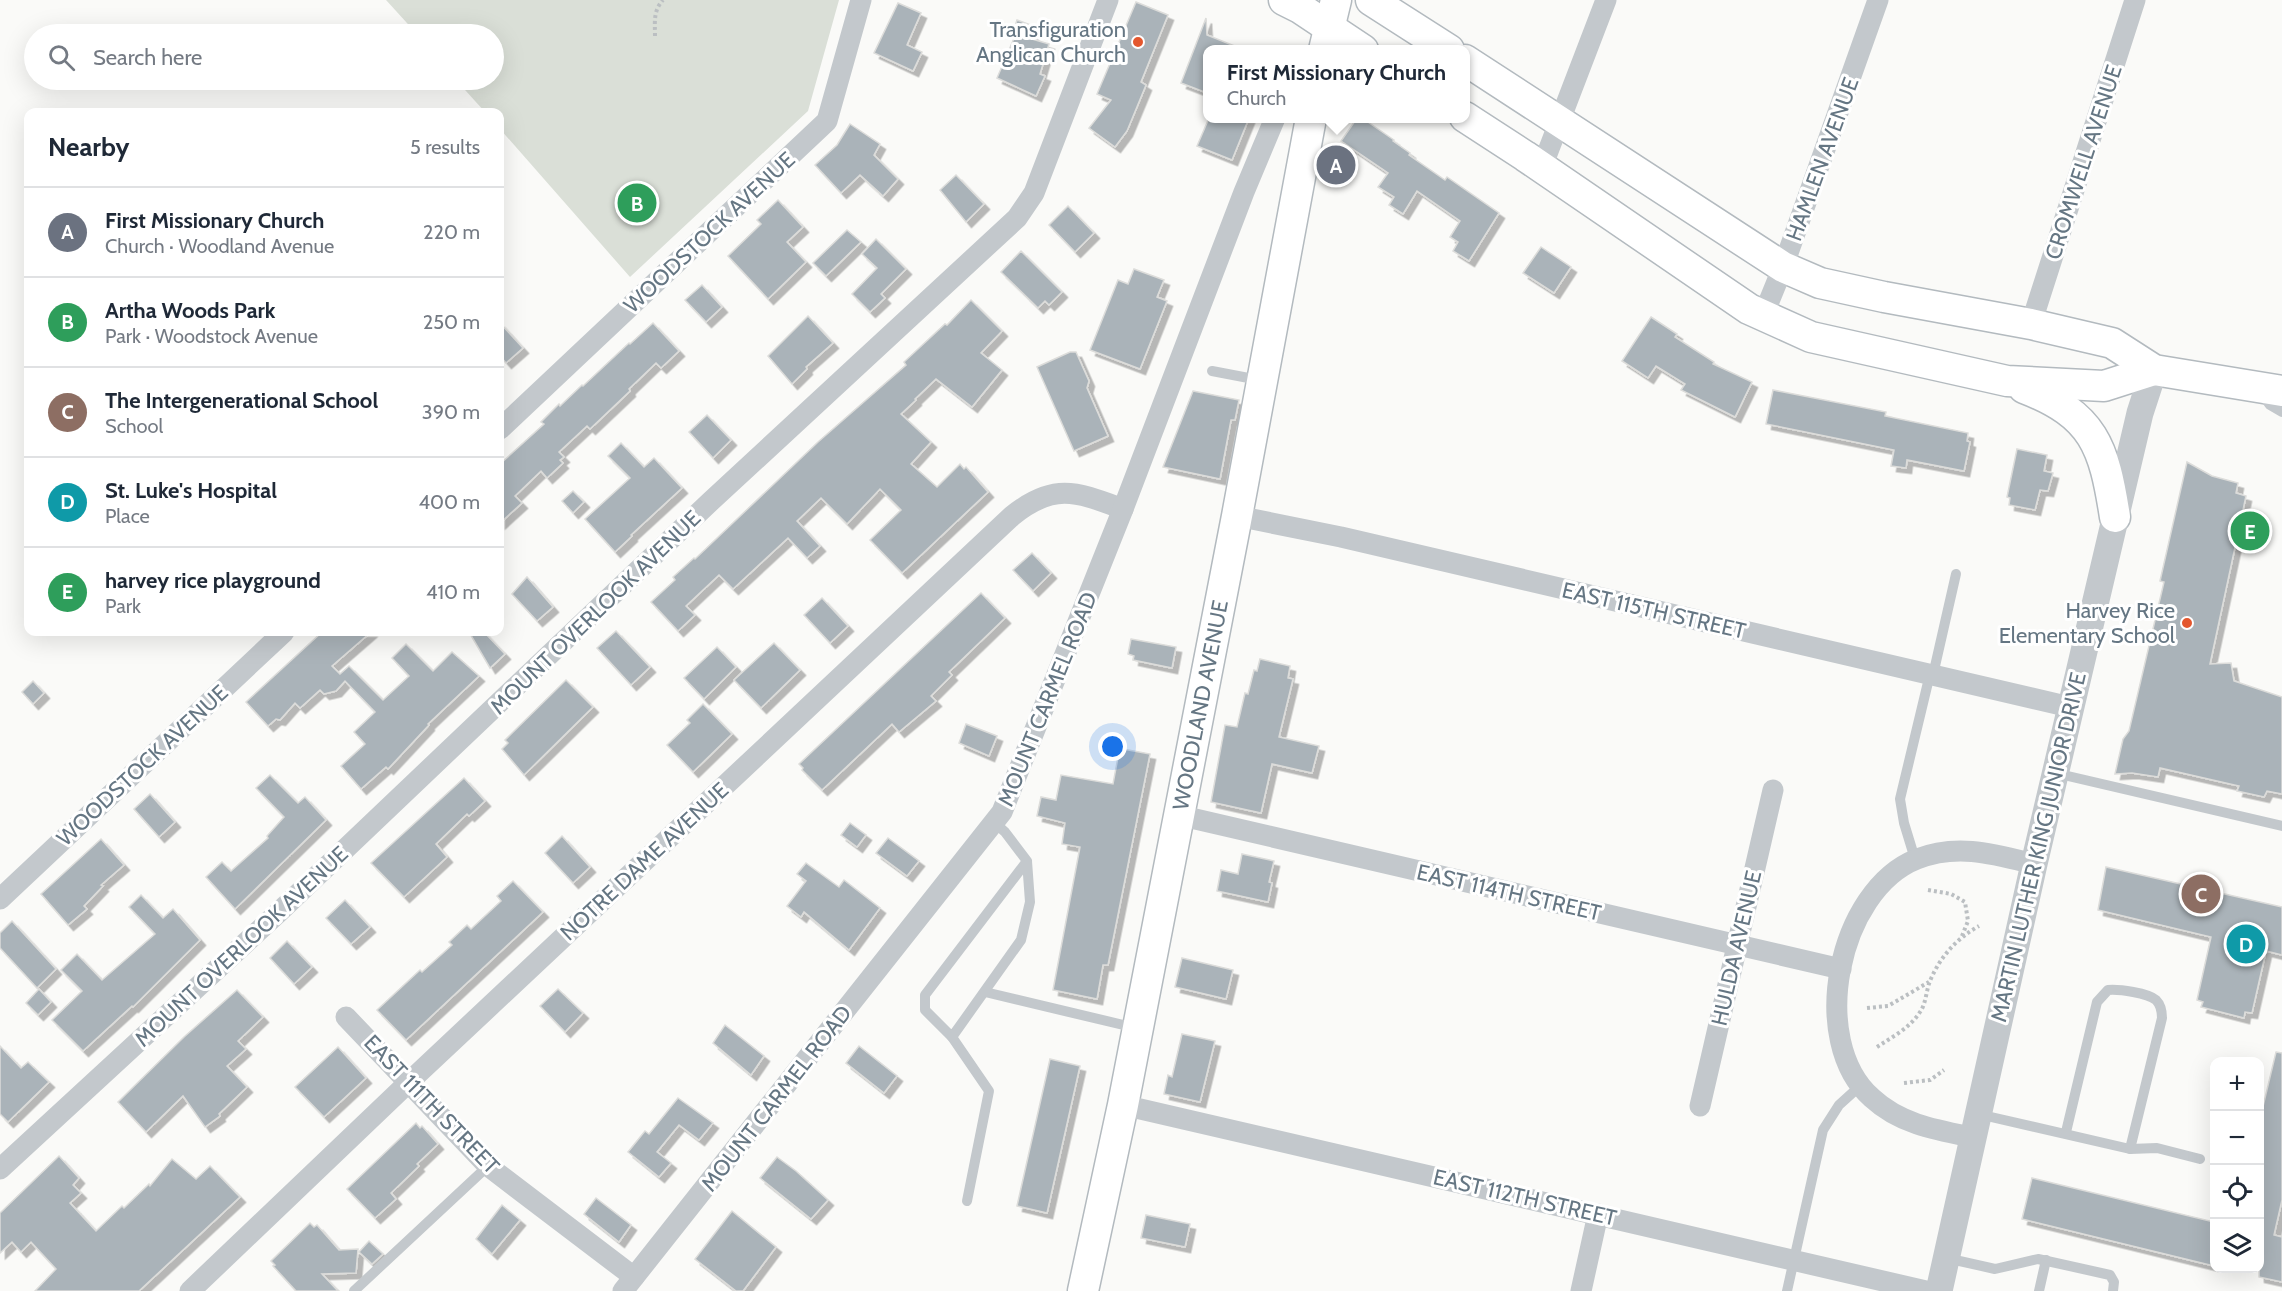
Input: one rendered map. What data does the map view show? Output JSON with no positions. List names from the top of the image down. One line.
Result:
{"streets":{"main road":["WOODLAND AVENUE"],"street":["HAMLEN AVENUE","CROMWELL AVENUE","WOODSTOCK AVENUE","EAST 115TH STREET","MOUNT OVERLOOK AVENUE","MOUNT CARMEL ROAD","MARTIN LUTHER KING JUNIOR DRIVE","NOTRE DAME AVENUE","EAST 114TH STREET","HULDA AVENUE","EAST 111TH STREET","EAST 112TH STREET"]},"crossings":[["EAST 115TH STREET","WOODLAND AVENUE"],["EAST 115TH STREET","MARTIN LUTHER KING JUNIOR DRIVE"],["MOUNT CARMEL ROAD","NOTRE DAME AVENUE"],["MOUNT CARMEL ROAD","EAST 111TH STREET"],["WOODLAND AVENUE","EAST 114TH STREET"],["WOODLAND AVENUE","EAST 112TH STREET"],["NOTRE DAME AVENUE","EAST 111TH STREET"],["EAST 114TH STREET","HULDA AVENUE"]],"places":["Transfiguration Anglican Church","Harvey Rice Elementary School"],"page":{"search":"Search here","popup":["First Missionary Church","Church"],"heading":["Nearby","5 results"],"pins":["A","B","E","C","D"],"list":[{"mark":"A","name":"First Missionary Church","note":"Church · Woodland Avenue","value":"220 m"},{"mark":"B","name":"Artha Woods Park","note":"Park · Woodstock Avenue","value":"250 m"},{"mark":"C","name":"The Intergenerational School","note":"School","value":"390 m"},{"mark":"D","name":"St. Luke's Hospital","note":"Place","value":"400 m"},{"mark":"E","name":"harvey rice playground","note":"Park","value":"410 m"}],"map_buttons":["+","−"]}}
